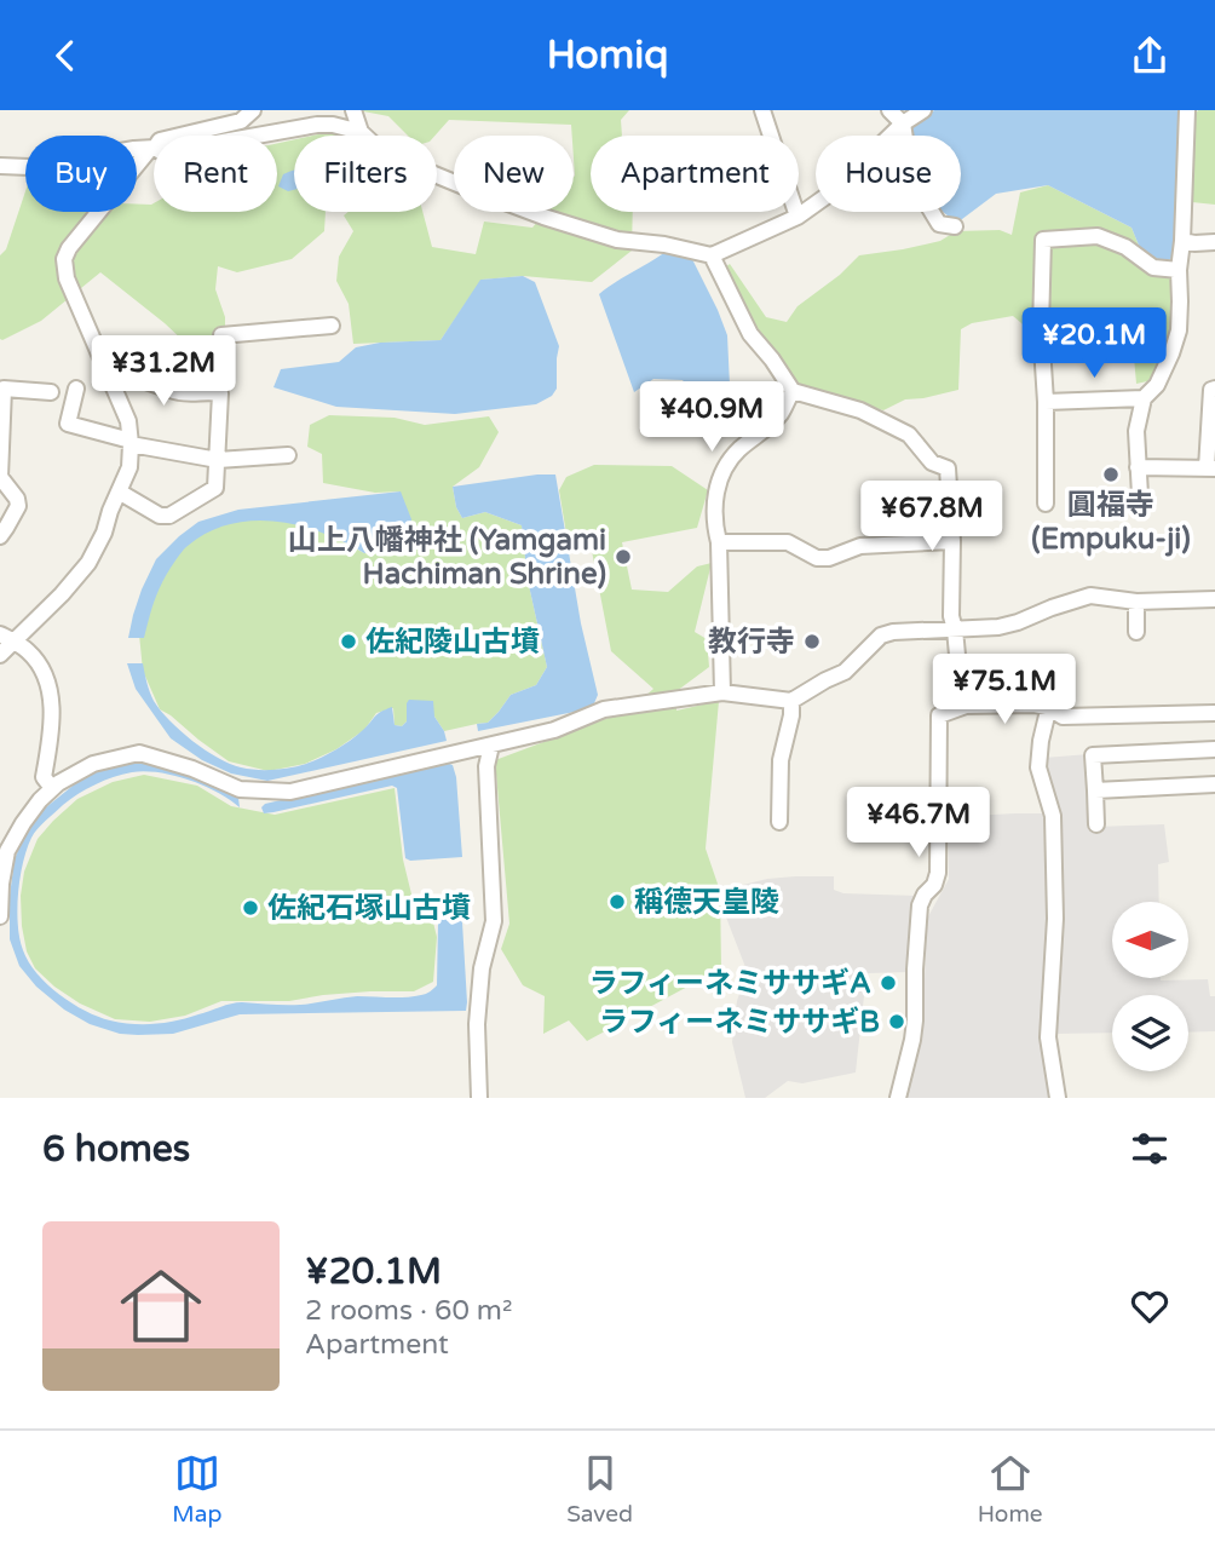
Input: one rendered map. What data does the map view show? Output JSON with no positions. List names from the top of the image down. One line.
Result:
{"places":["圓福寺 (Empuku-ji)","山上八幡神社 (Yamgami Hachiman Shrine)","佐紀陵山古墳","教行寺","稱德天皇陵","佐紀石塚山古墳","ラフィーネミササギA","ラフィーネミササギB"],"north":"left","page":{"header":"Homiq","chip":["Buy","Rent","Filters","New","Apartment","House"],"price":["¥20.1M","¥31.2M","¥40.9M","¥67.8M","¥75.1M","¥46.7M"],"heading":"6 homes","list":[{"name":"¥20.1M","note":"2 rooms · 60 m² · Apartment"}],"tabs":["Map","Saved","Home"]}}
